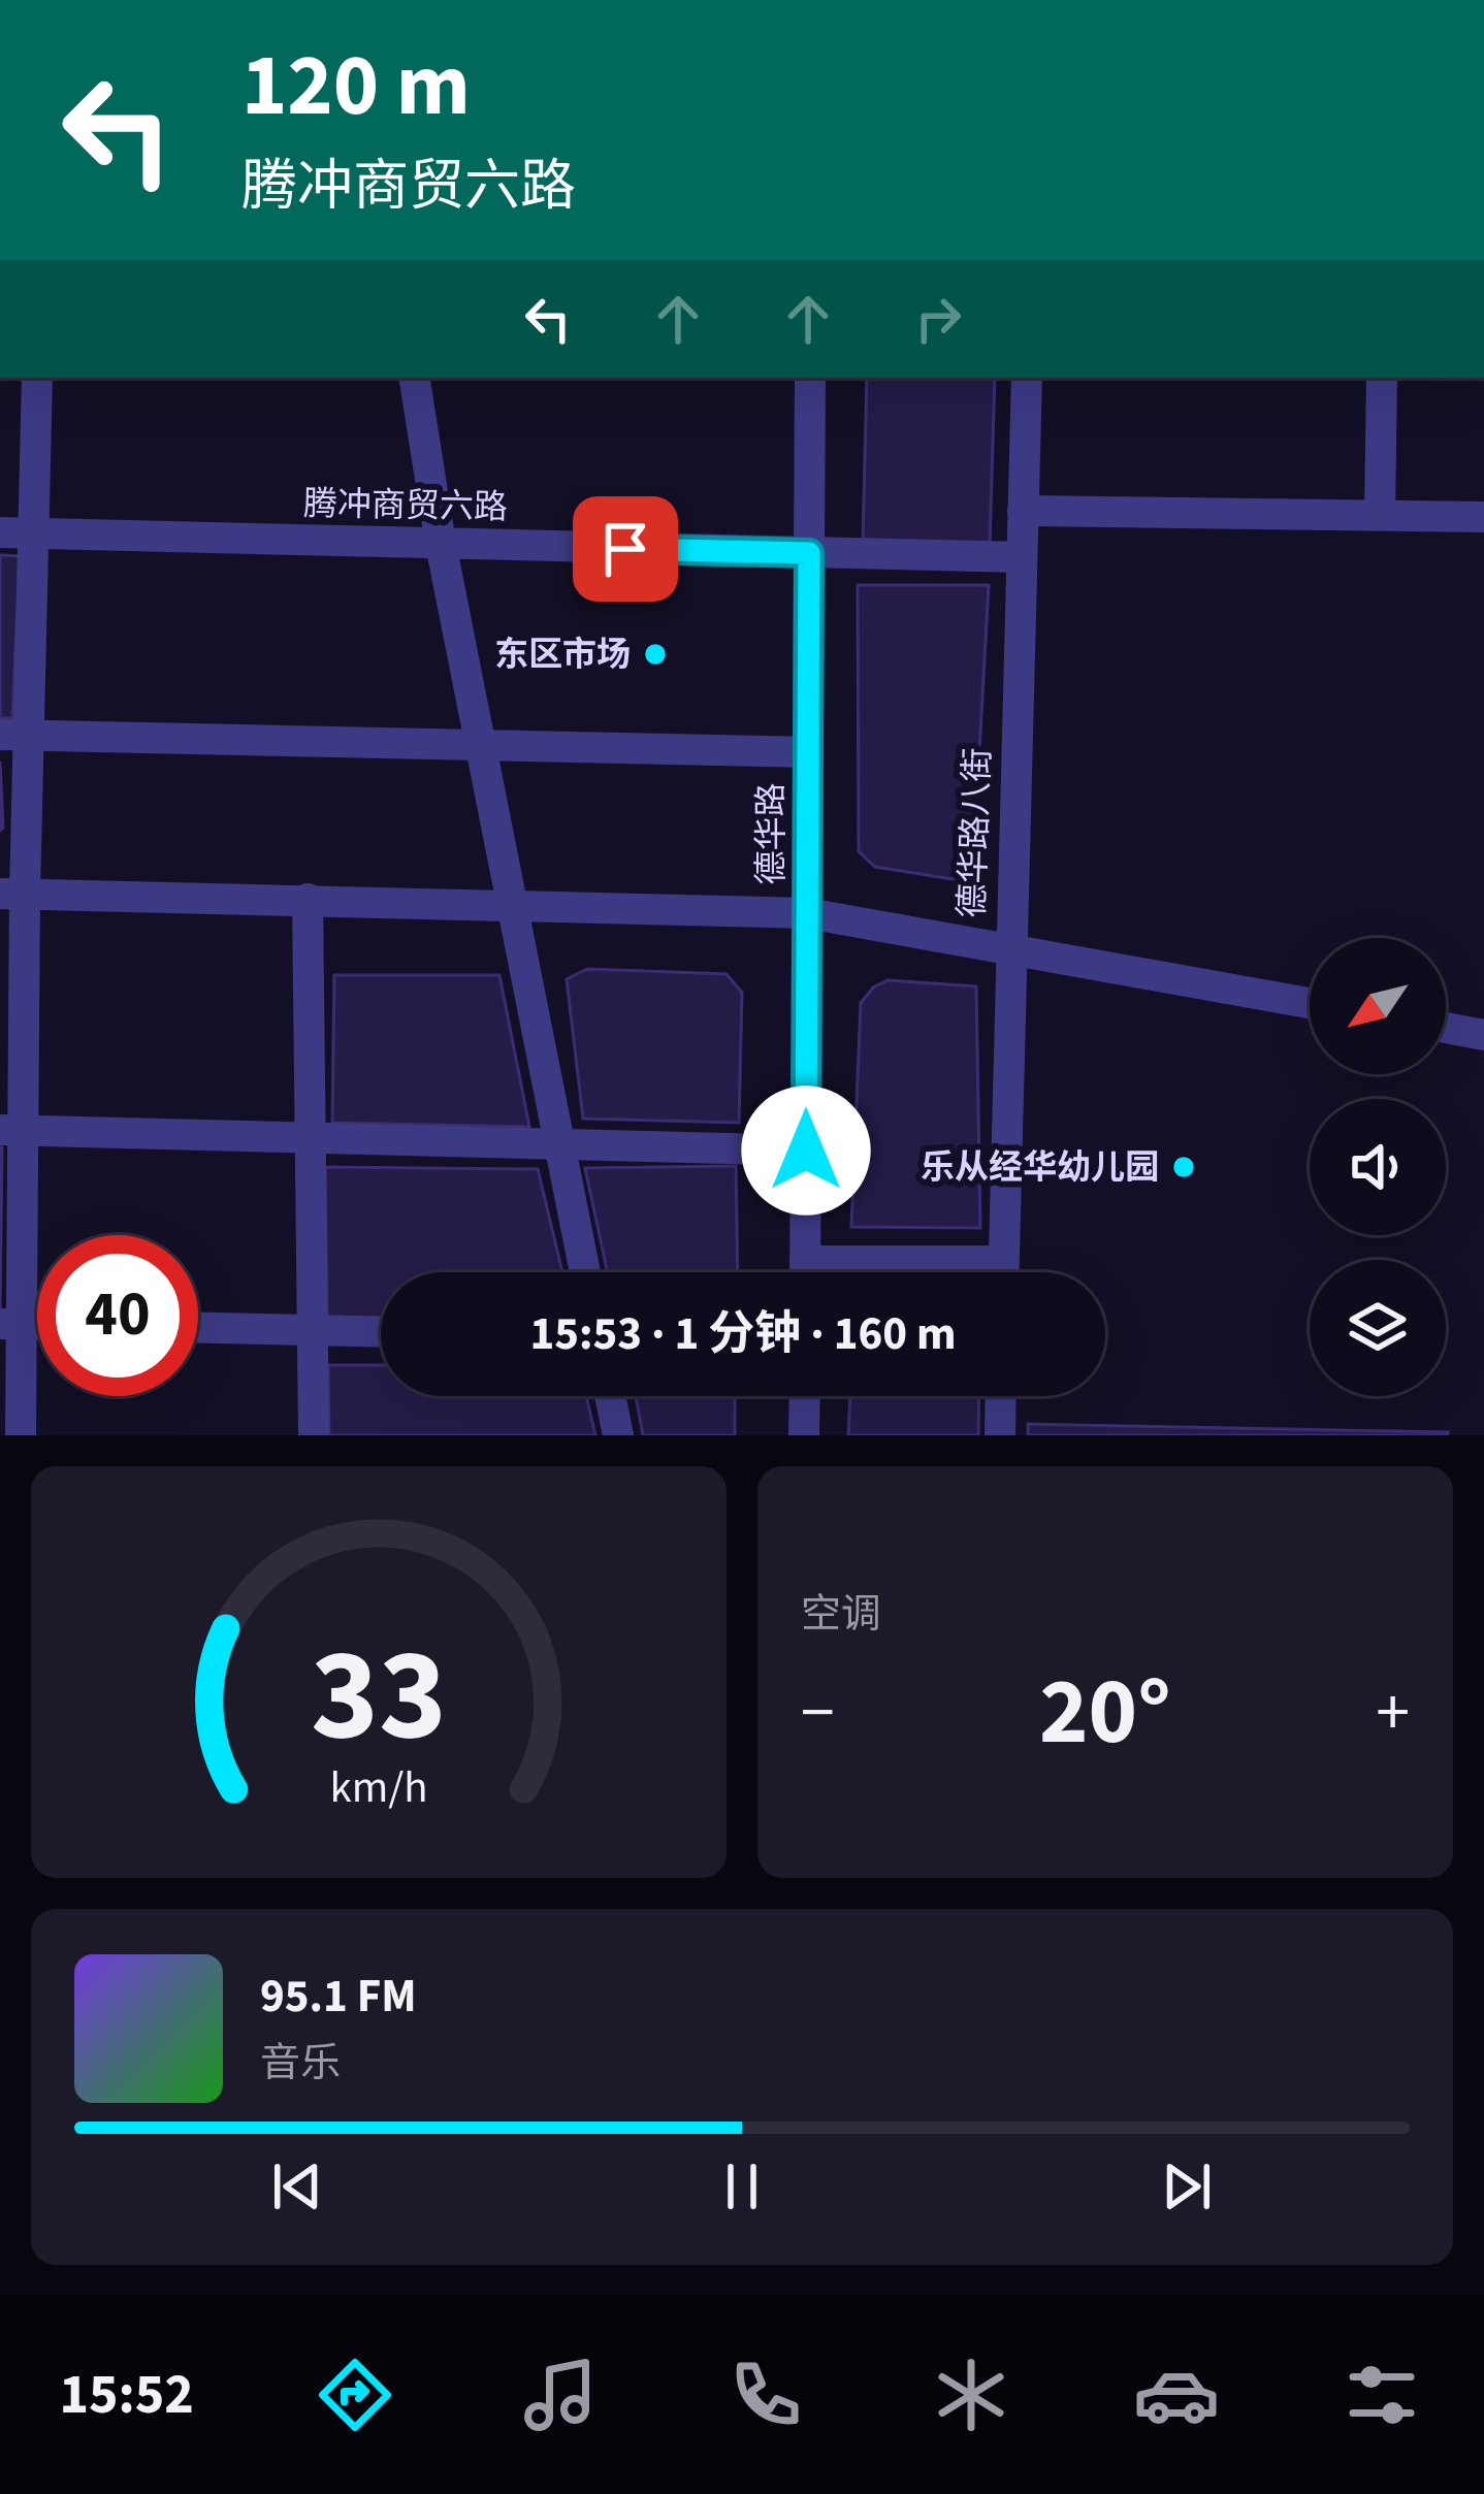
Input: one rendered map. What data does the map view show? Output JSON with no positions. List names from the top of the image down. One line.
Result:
{"streets":{"street":["腾冲商贸六路","德华路八街","德华路"]},"crossings":[["腾冲商贸六路","德华路八街"],["腾冲商贸六路","德华路"]],"places":["东区市场","乐从经华幼儿园"],"north":"bottom left","page":{"turn":["120 m","腾冲商贸六路"],"limit":"40","trip":"15:53 · 1 分钟 · 160 m","tile":"空调","heat":["−","20°","+"],"song":["95.1 FM","音乐"],"tabs":"15:52","gauge":["33","km/h"]}}
